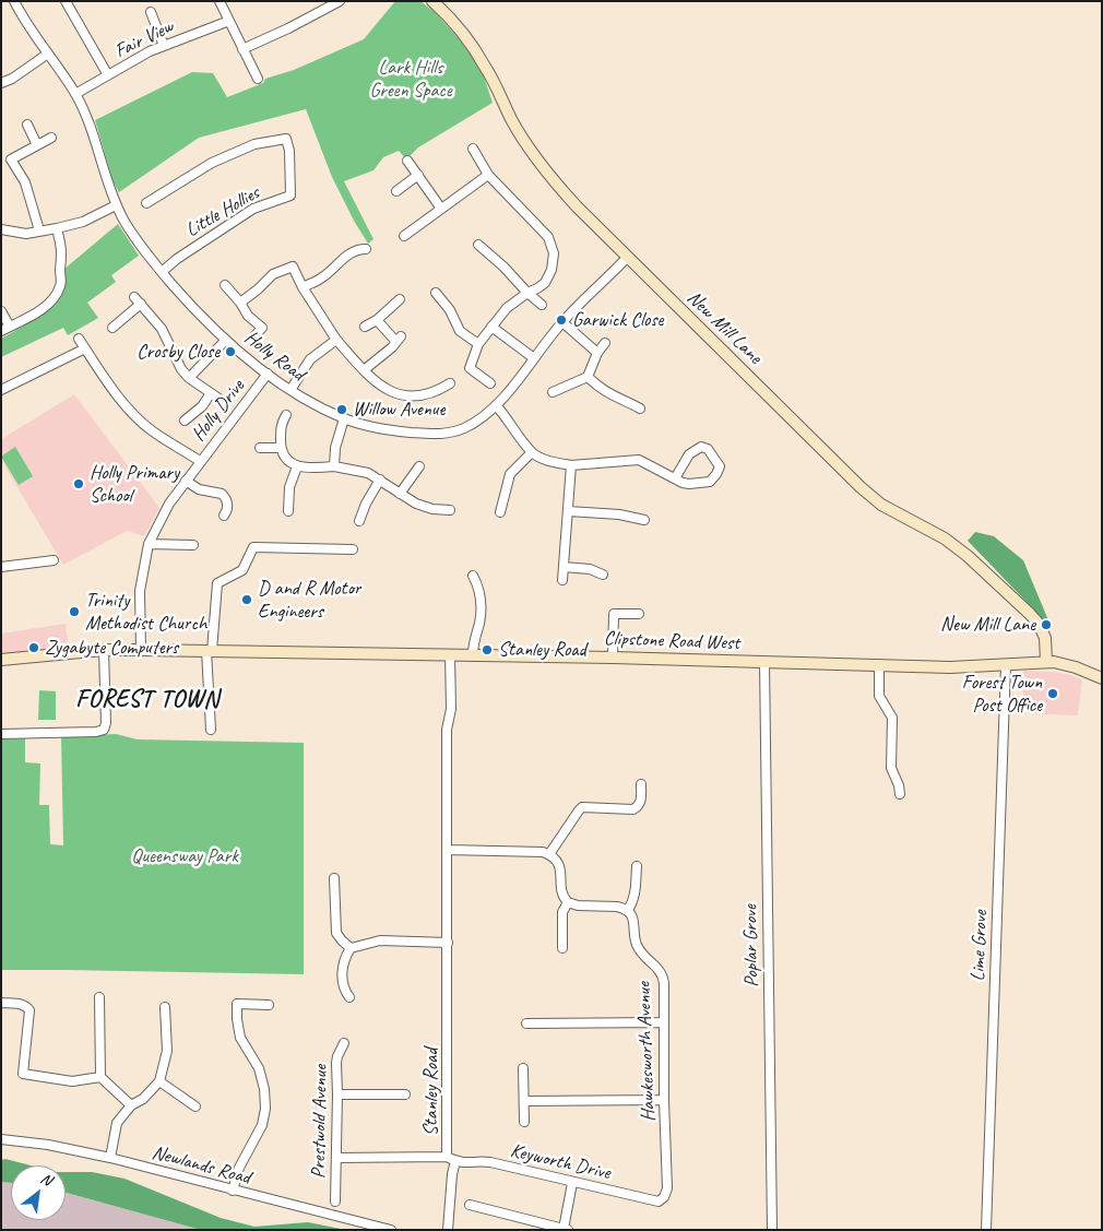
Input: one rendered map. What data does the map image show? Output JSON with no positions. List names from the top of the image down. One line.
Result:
{"streets":{"main road":["New Mill Lane","Clipstone Road West"],"street":["Fair View","Little Hollies","Holly Road","Holly Drive","Poplar Grove","Lime Grove","Hawkesworth Avenue","Stanley Road","Prestwold Avenue","Keyworth Drive","Newlands Road"]},"crossings":[["Fair View","Holly Road"],["Little Hollies","Holly Road"],["New Mill Lane","Holly Road"],["New Mill Lane","Clipstone Road West"],["Holly Road","Holly Drive"],["Holly Drive","Clipstone Road West"],["Clipstone Road West","Poplar Grove"],["Clipstone Road West","Lime Grove"],["Clipstone Road West","Stanley Road"],["Hawkesworth Avenue","Keyworth Drive"],["Stanley Road","Keyworth Drive"],["Prestwold Avenue","Keyworth Drive"]],"districts":["FOREST TOWN"],"parks":["Lark Hills Green Space","Queensway Park"],"places":["Garwick Close","Crosby Close","Willow Avenue","Holly Primary School","D and R Motor Engineers","Trinity Methodist Church","New Mill Lane","Zygabyte Computers","Stanley Road","Forest Town Post Office"],"north":"top right"}
